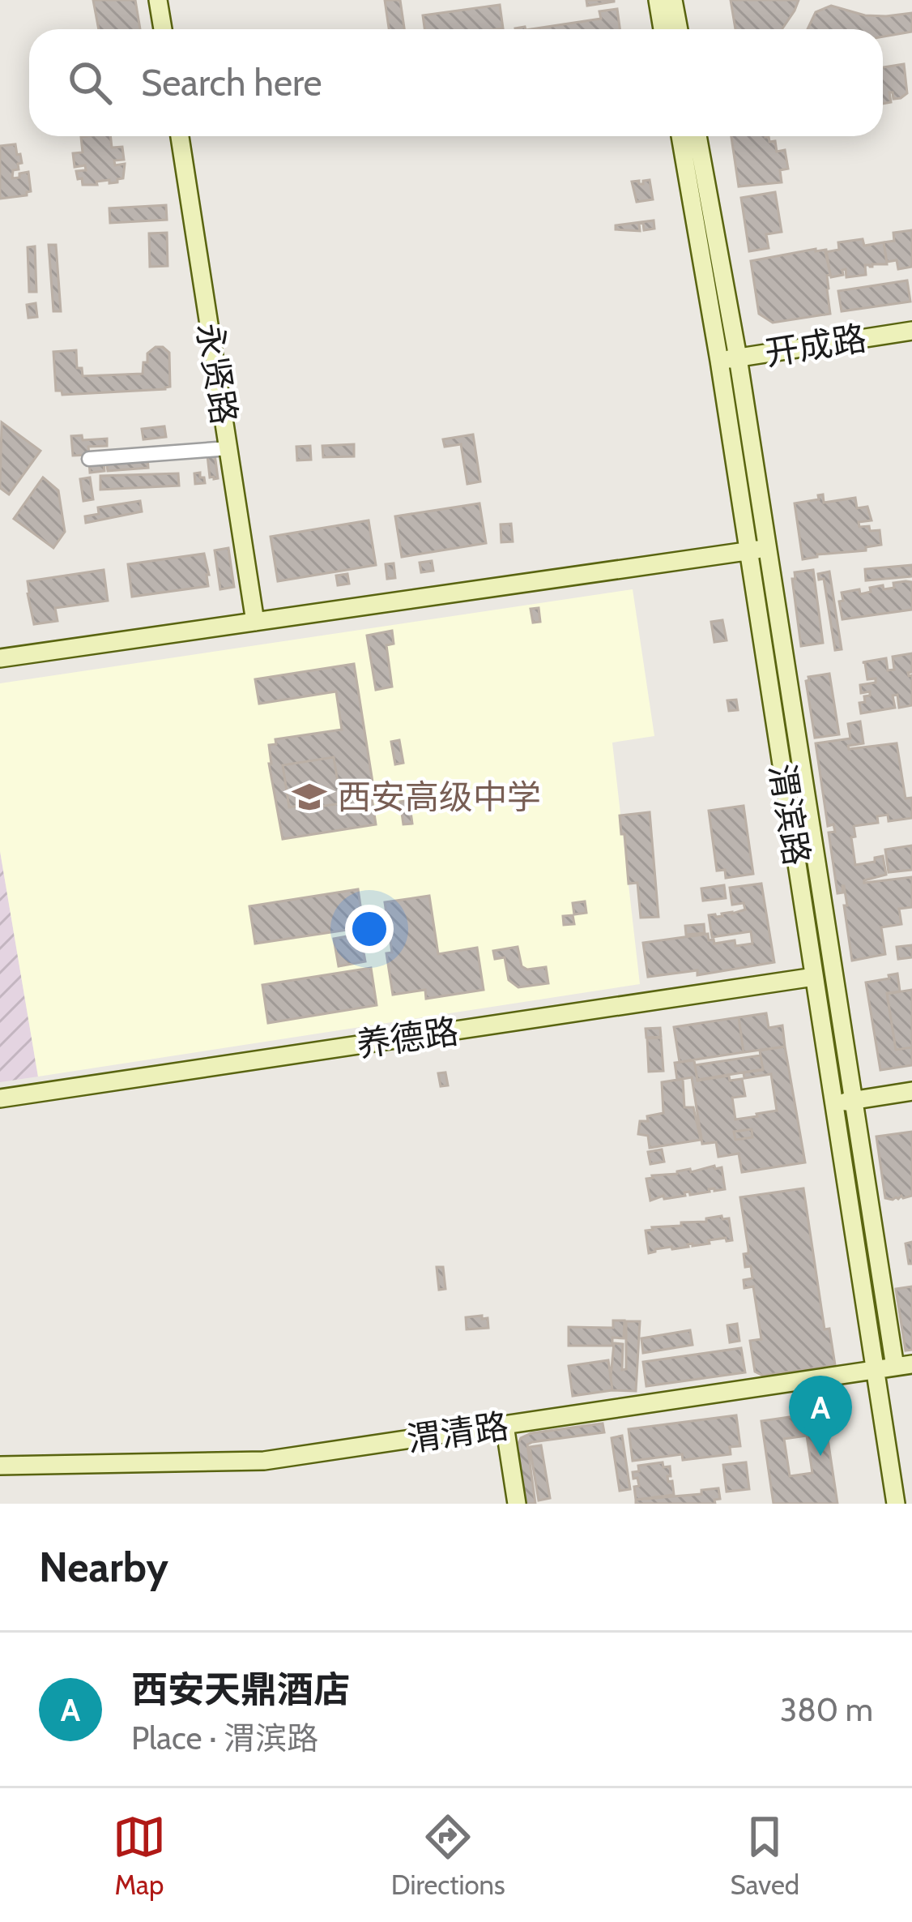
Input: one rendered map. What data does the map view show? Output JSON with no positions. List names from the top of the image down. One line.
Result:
{"streets":{"street":["开成路","永贤路","渭滨路","养德路","渭清路"]},"crossings":[["开成路","渭滨路"],["渭滨路","养德路"],["渭滨路","渭清路"]],"places":{"school or university":["西安高级中学"]},"page":{"search":"Search here","pins":"A","heading":"Nearby","list":[{"mark":"A","name":"西安天鼎酒店","note":"Place · 渭滨路","value":"380 m"}],"nav":["Map","Directions","Saved"]}}
